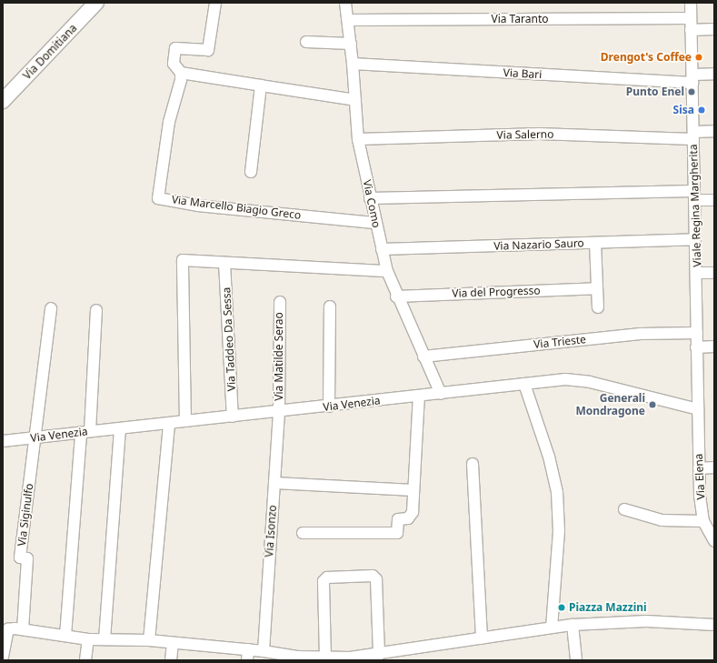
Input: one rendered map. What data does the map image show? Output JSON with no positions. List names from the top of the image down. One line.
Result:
{"streets":{"main road":["Via Domitiana"],"street":["Via Taranto","Via Bari","Via Salerno","Via Como","Viale Regina Margherita","Via Marcello Biagio Greco","Via Nazario Sauro","Via del Progresso","Via Taddeo Da Sessa","Via Trieste","Via Matilde Serao","Via Venezia","Via Elena","Via Siginulfo","Via Isonzo"]},"crossings":[["Via Taranto","Via Como"],["Via Taranto","Viale Regina Margherita"],["Via Bari","Via Como"],["Via Bari","Viale Regina Margherita"],["Via Salerno","Via Como"],["Via Salerno","Viale Regina Margherita"],["Via Como","Via Marcello Biagio Greco"],["Via Como","Via Nazario Sauro"],["Via Como","Via del Progresso"],["Via Como","Via Trieste"],["Via Como","Via Venezia"],["Viale Regina Margherita","Via Nazario Sauro"],["Viale Regina Margherita","Via Trieste"],["Viale Regina Margherita","Via Venezia"],["Viale Regina Margherita","Via Elena"],["Via Taddeo Da Sessa","Via Venezia"],["Via Matilde Serao","Via Venezia"],["Via Matilde Serao","Via Isonzo"],["Via Venezia","Via Elena"],["Via Venezia","Via Siginulfo"],["Via Venezia","Via Isonzo"]],"places":["Drengot's Coffee","Punto Enel","Sisa","Generali Mondragone","Piazza Mazzini"]}
